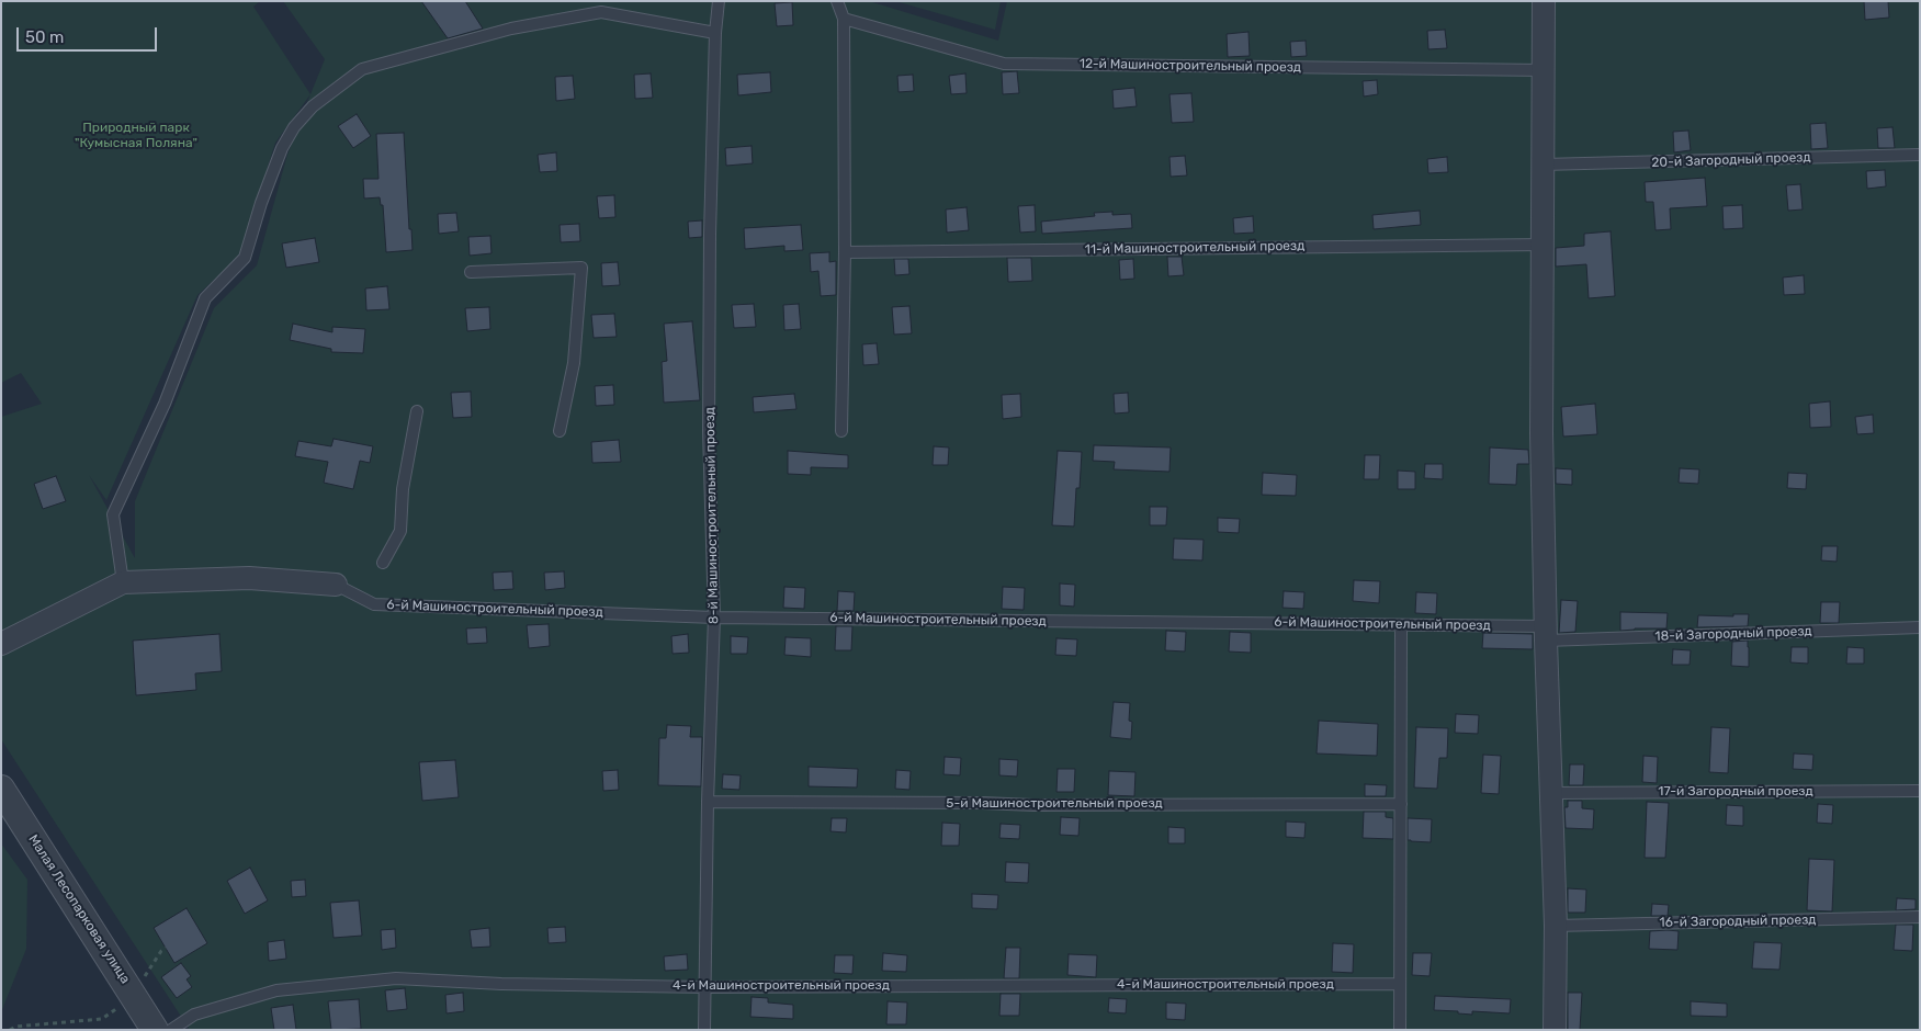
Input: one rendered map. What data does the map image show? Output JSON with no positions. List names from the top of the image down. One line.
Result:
{"streets":{"street":["Малая Лесопарковая улица"],"lane":["12-й Машиностроительный проезд","20-й Загородный проезд","11-й Машиностроительный проезд","8-й Машиностроительный проезд","6-й Машиностроительный проезд","18-й Загородный проезд","17-й Загородный проезд","5-й Машиностроительный проезд","16-й Загородный проезд","4-й Машиностроительный проезд"]},"crossings":[["8-й Машиностроительный проезд","6-й Машиностроительный проезд"],["8-й Машиностроительный проезд","5-й Машиностроительный проезд"],["8-й Машиностроительный проезд","4-й Машиностроительный проезд"],["6-й Машиностроительный проезд","18-й Загородный проезд"]],"parks":["Природный парк \"Кумысная Поляна\""],"scale_bar":"50 m"}
